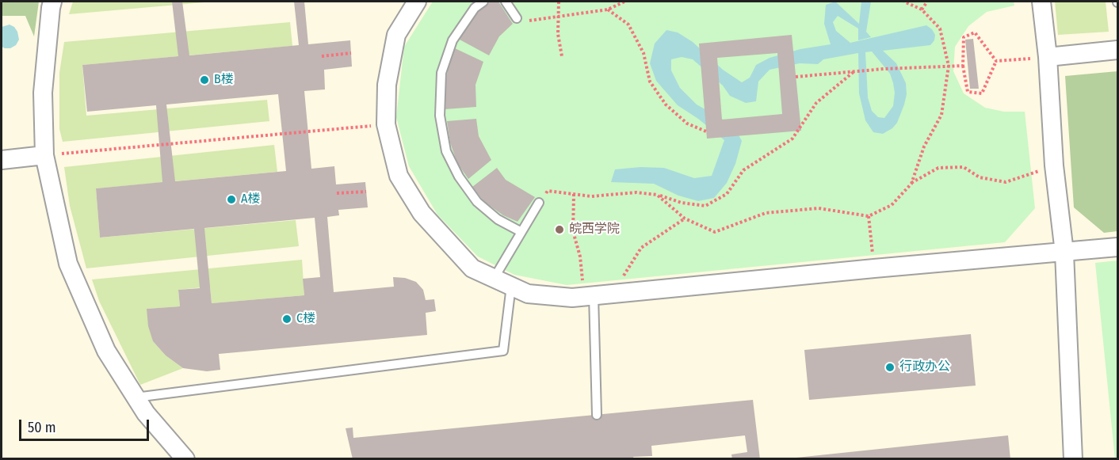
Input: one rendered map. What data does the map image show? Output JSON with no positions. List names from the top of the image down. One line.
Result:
{"places":["B楼","A楼","皖西学院","C楼","行政办公"],"scale_bar":"50 m"}
